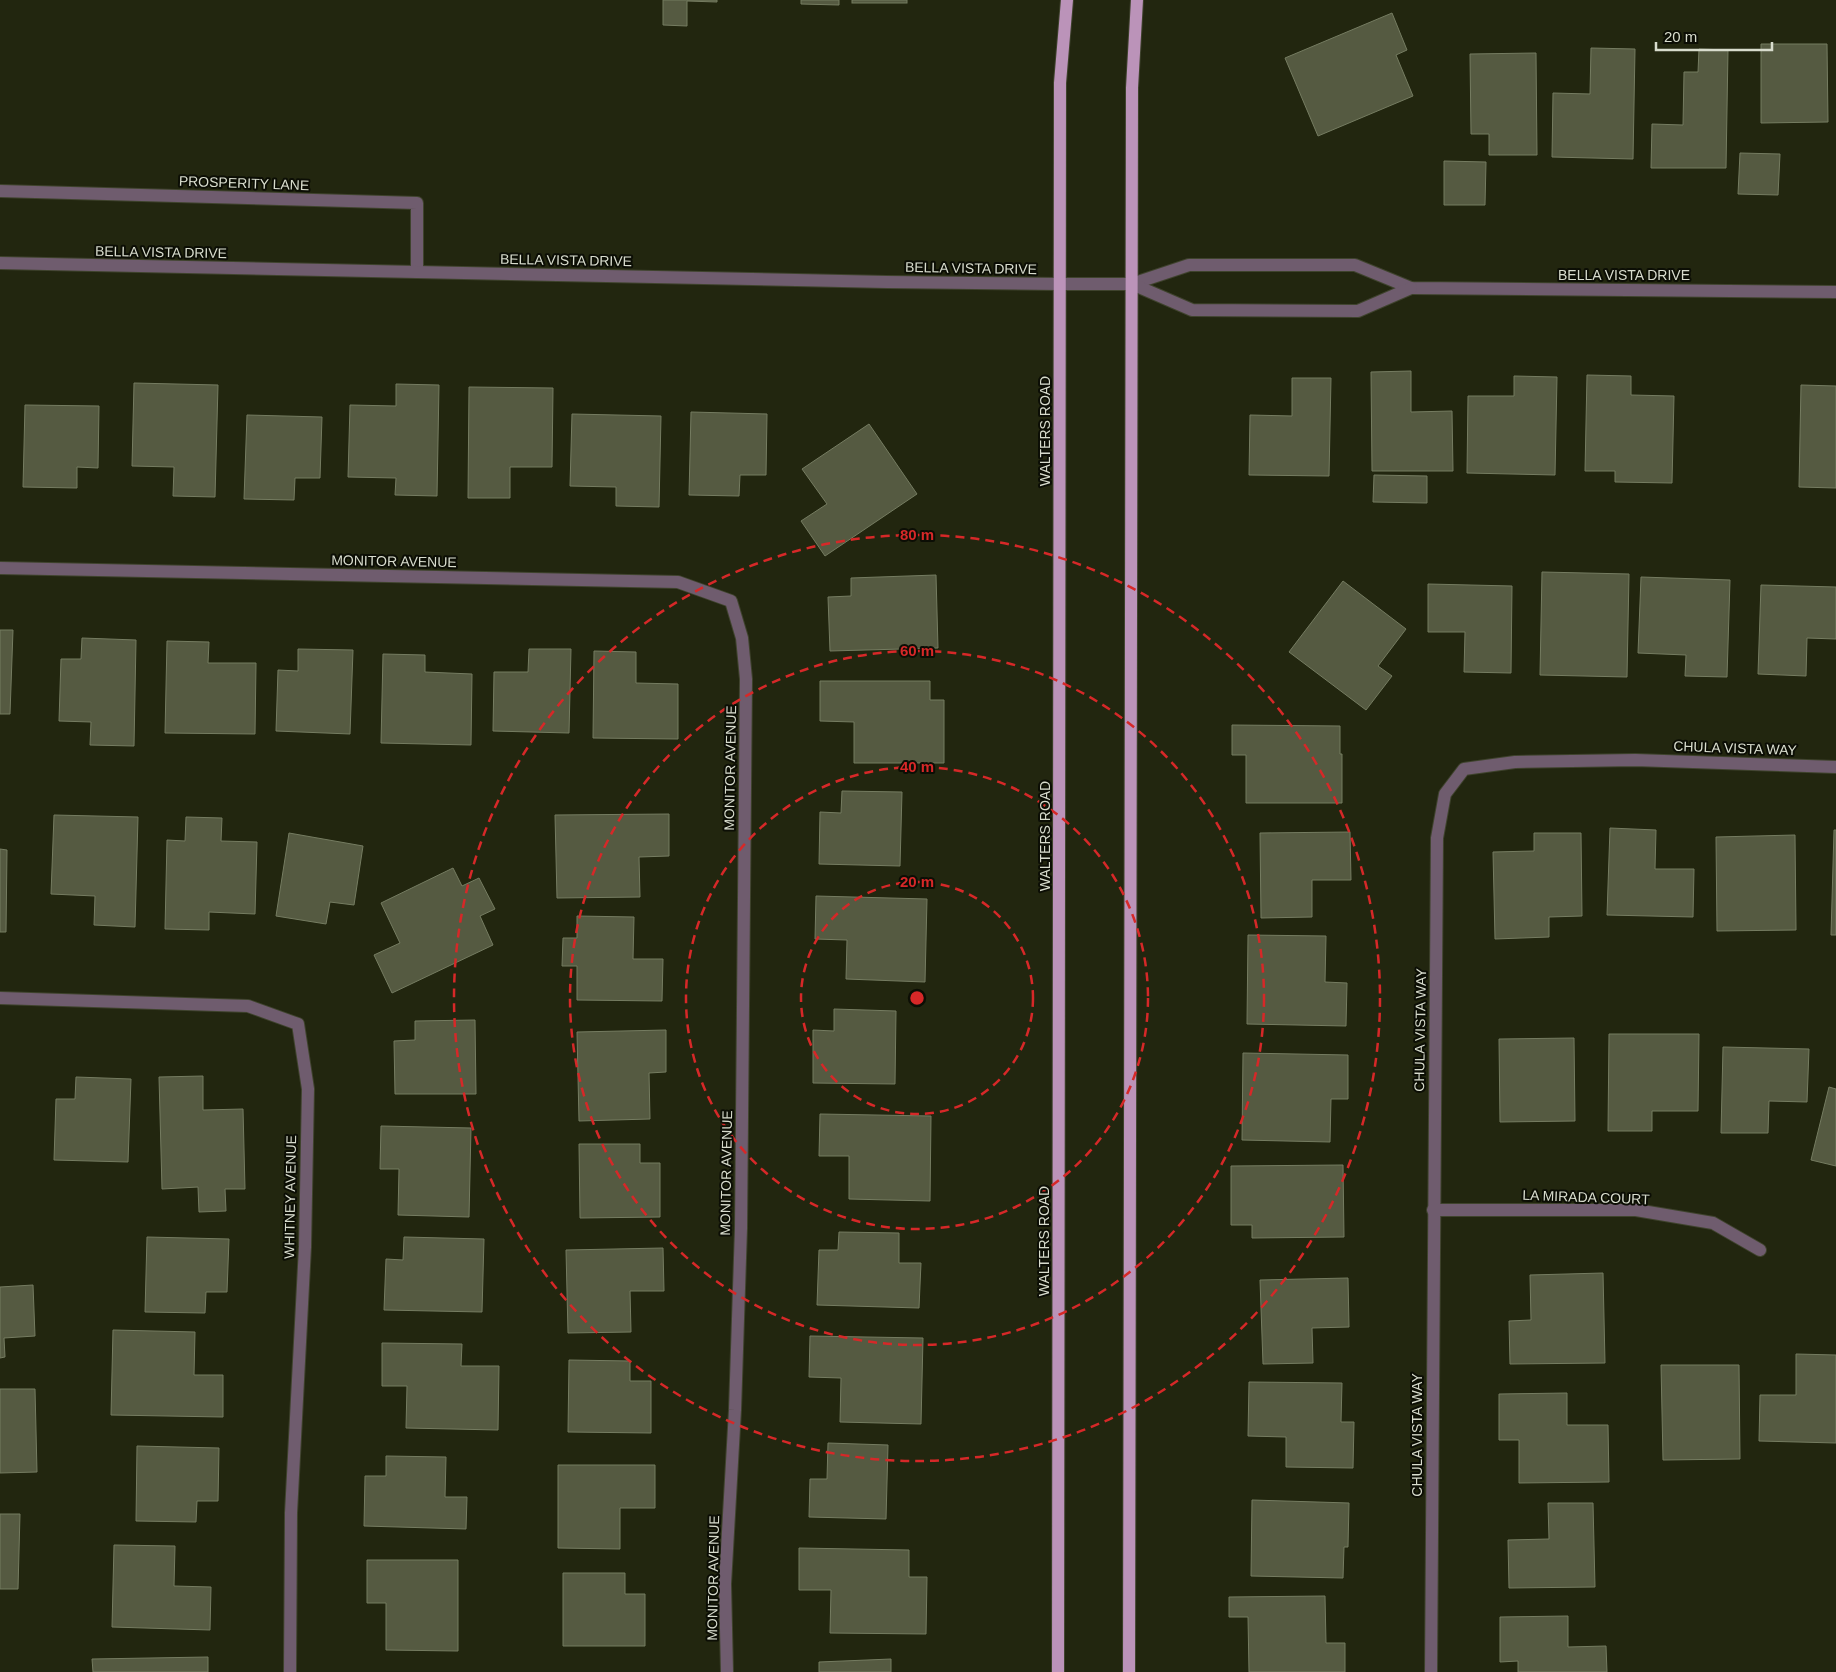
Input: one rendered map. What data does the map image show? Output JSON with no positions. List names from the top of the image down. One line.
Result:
{"streets":{"main road":["WALTERS ROAD"],"street":["PROSPERITY LANE","BELLA VISTA DRIVE","MONITOR AVENUE","CHULA VISTA WAY","WHITNEY AVENUE","LA MIRADA COURT"]},"crossings":[["PROSPERITY LANE","BELLA VISTA DRIVE"],["BELLA VISTA DRIVE","WALTERS ROAD"],["CHULA VISTA WAY","LA MIRADA COURT"]],"scale_bar":"20 m","rings":["80 m","60 m","40 m","20 m"]}
